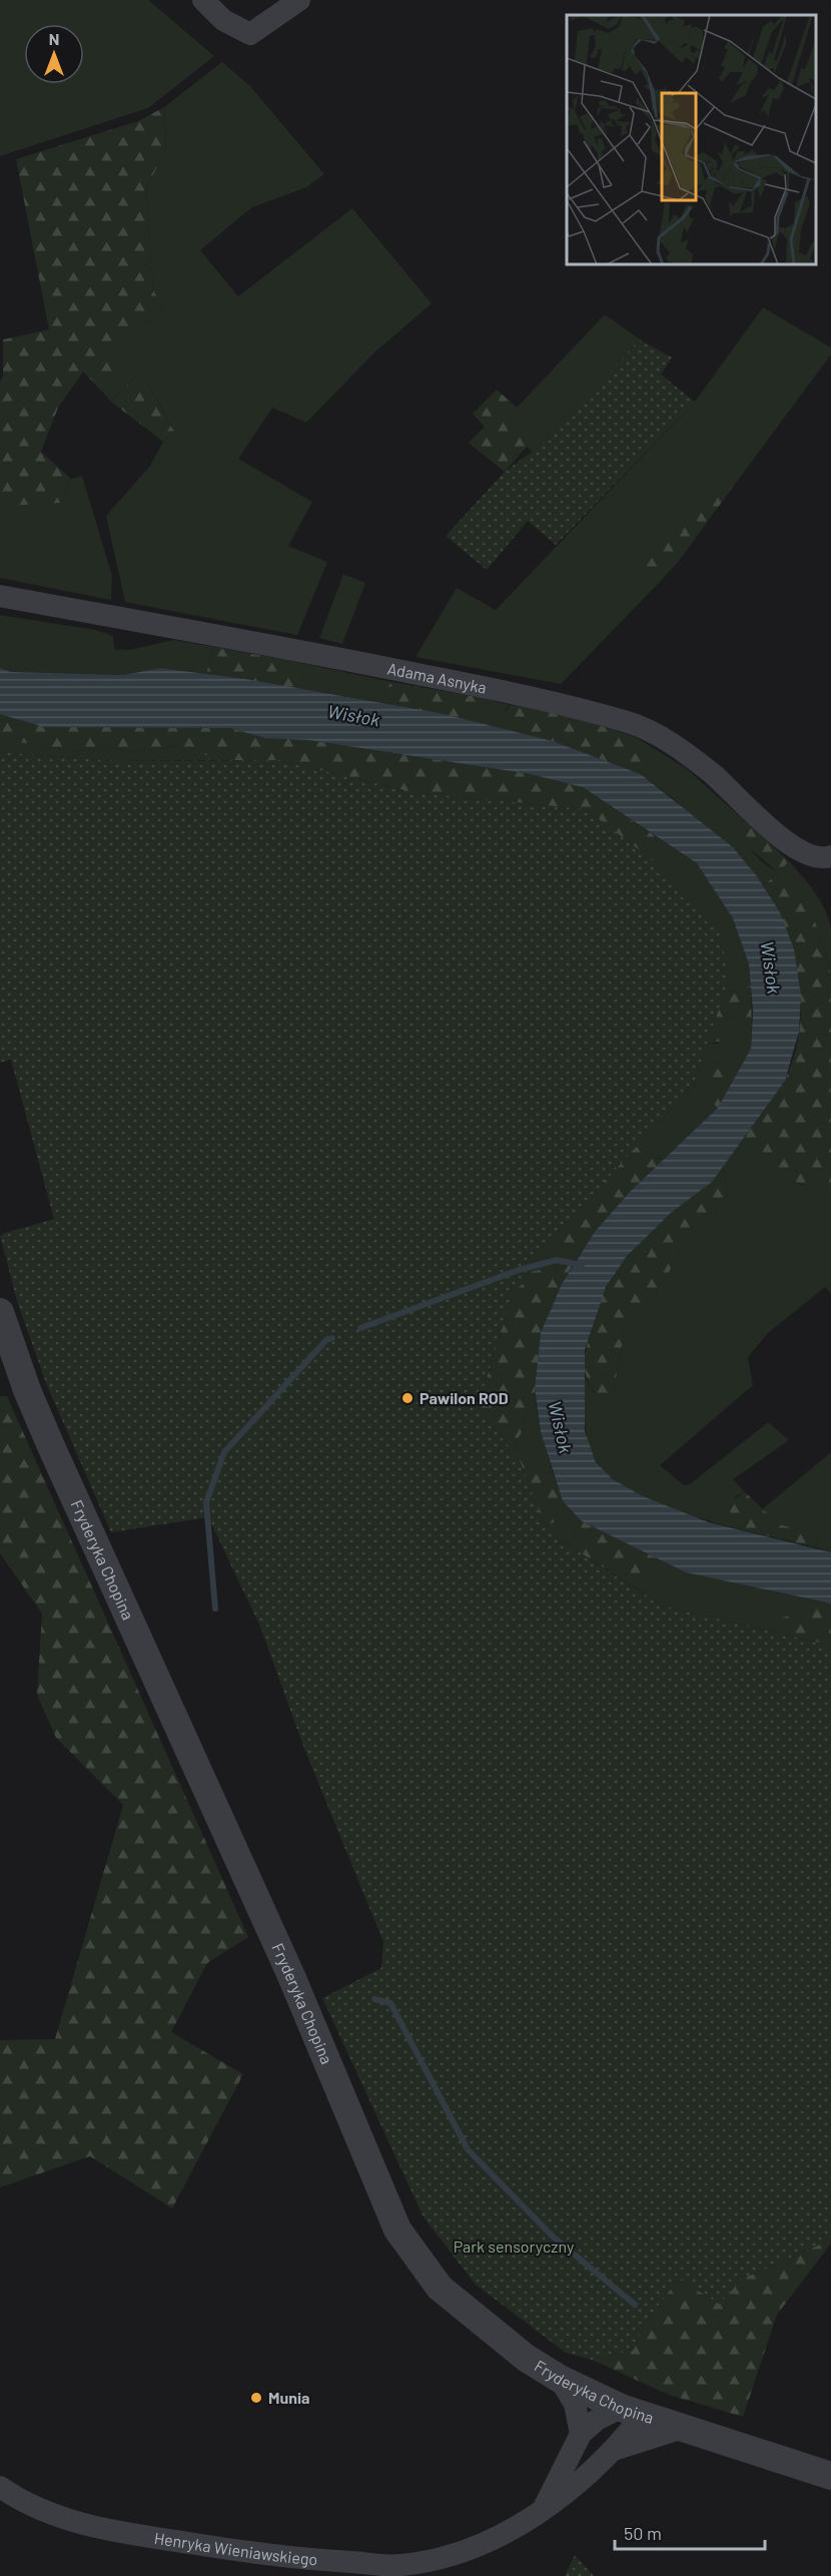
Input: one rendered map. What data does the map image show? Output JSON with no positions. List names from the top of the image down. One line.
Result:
{"streets":{"street":["Adama Asnyka","Fryderyka Chopina","Henryka Wieniawskiego"]},"crossings":[["Fryderyka Chopina","Henryka Wieniawskiego"]],"water":["Wisłok"],"parks":["Park sensoryczny"],"places":["Pawilon ROD","Munia"],"scale_bar":"50 m","north":"top"}
